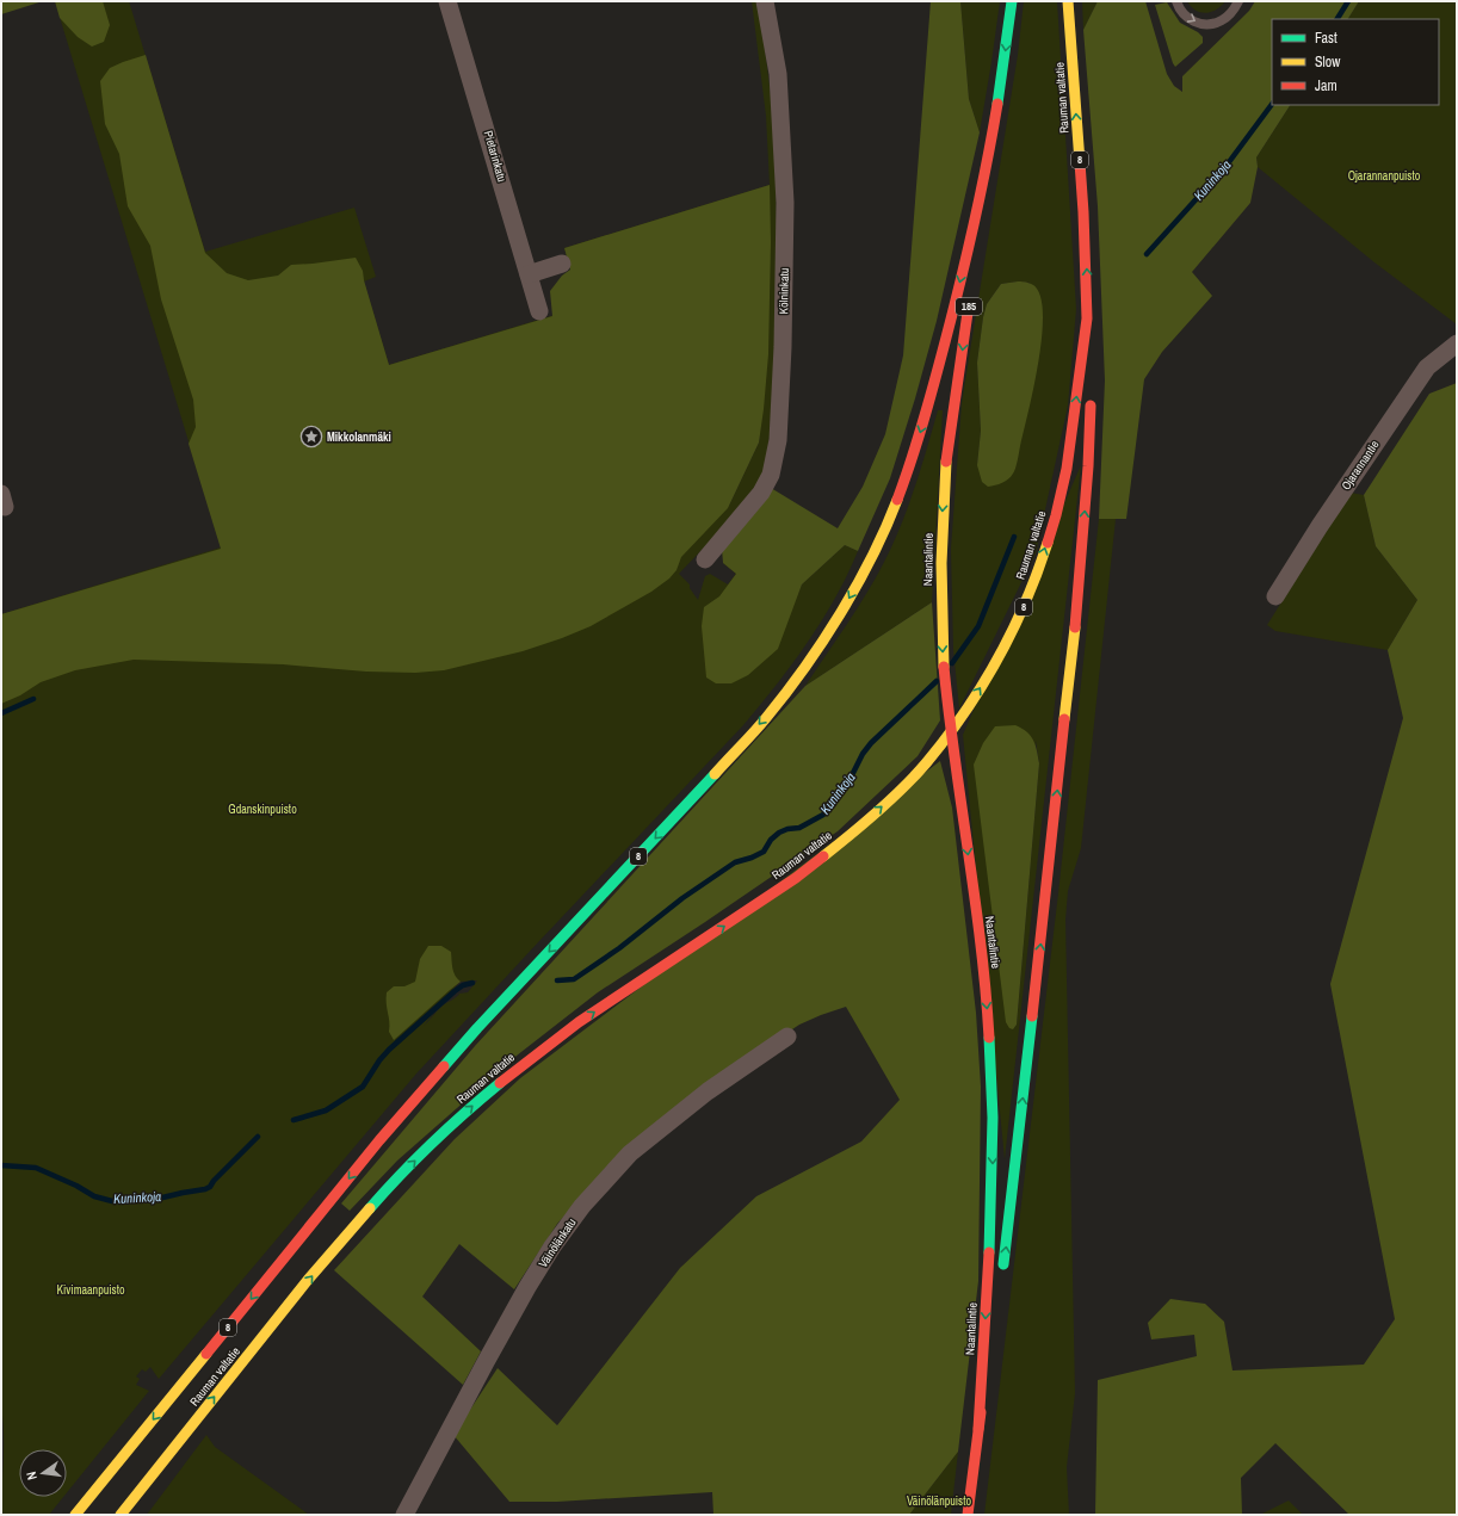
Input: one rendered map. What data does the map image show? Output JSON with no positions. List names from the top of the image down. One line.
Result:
{"streets":{"main road":["Rauman valtatie","8","185","Naantalintie"],"street":["Pietarinkatu","Kölninkatu","Ojarannantie","Väinölänkatu"]},"crossings":[["Rauman valtatie","185"]],"water":["Kuninkoja"],"parks":["Ojarannanpuisto","Gdanskinpuisto","Kivimaanpuisto","Väinölänpuisto"],"places":{"place":["Mikkolanmäki"]},"legend":["Fast","Slow","Jam"],"north":"left"}
